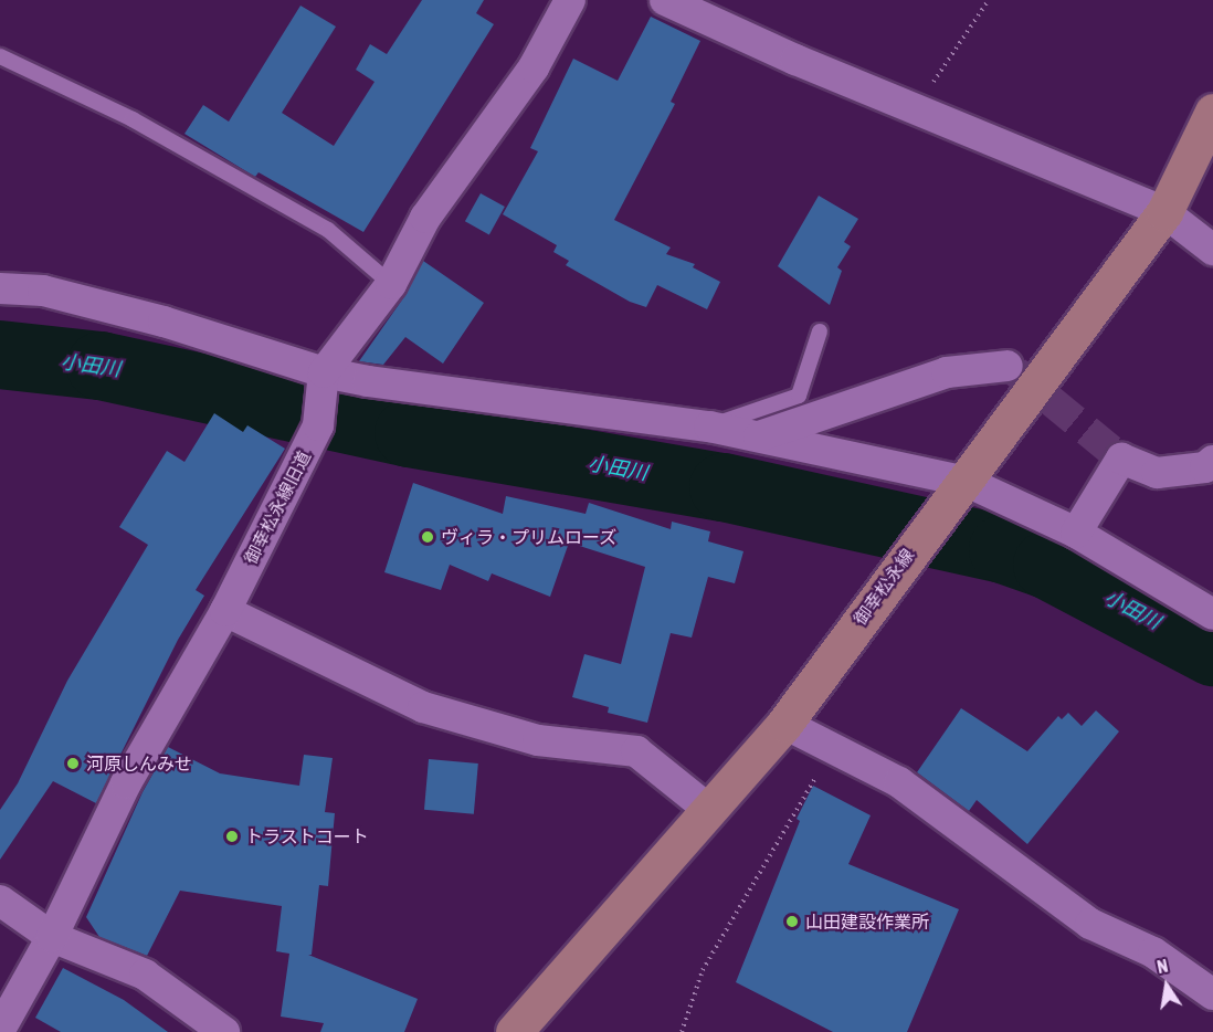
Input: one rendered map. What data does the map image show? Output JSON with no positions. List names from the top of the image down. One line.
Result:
{"streets":{"main road":["御幸松永線"],"street":["御幸松永線旧道"]},"water":["小田川"],"places":["ヴィラ・プリムローズ","河原しんみせ","トラストコート","山田建設作業所"],"north":"top"}
